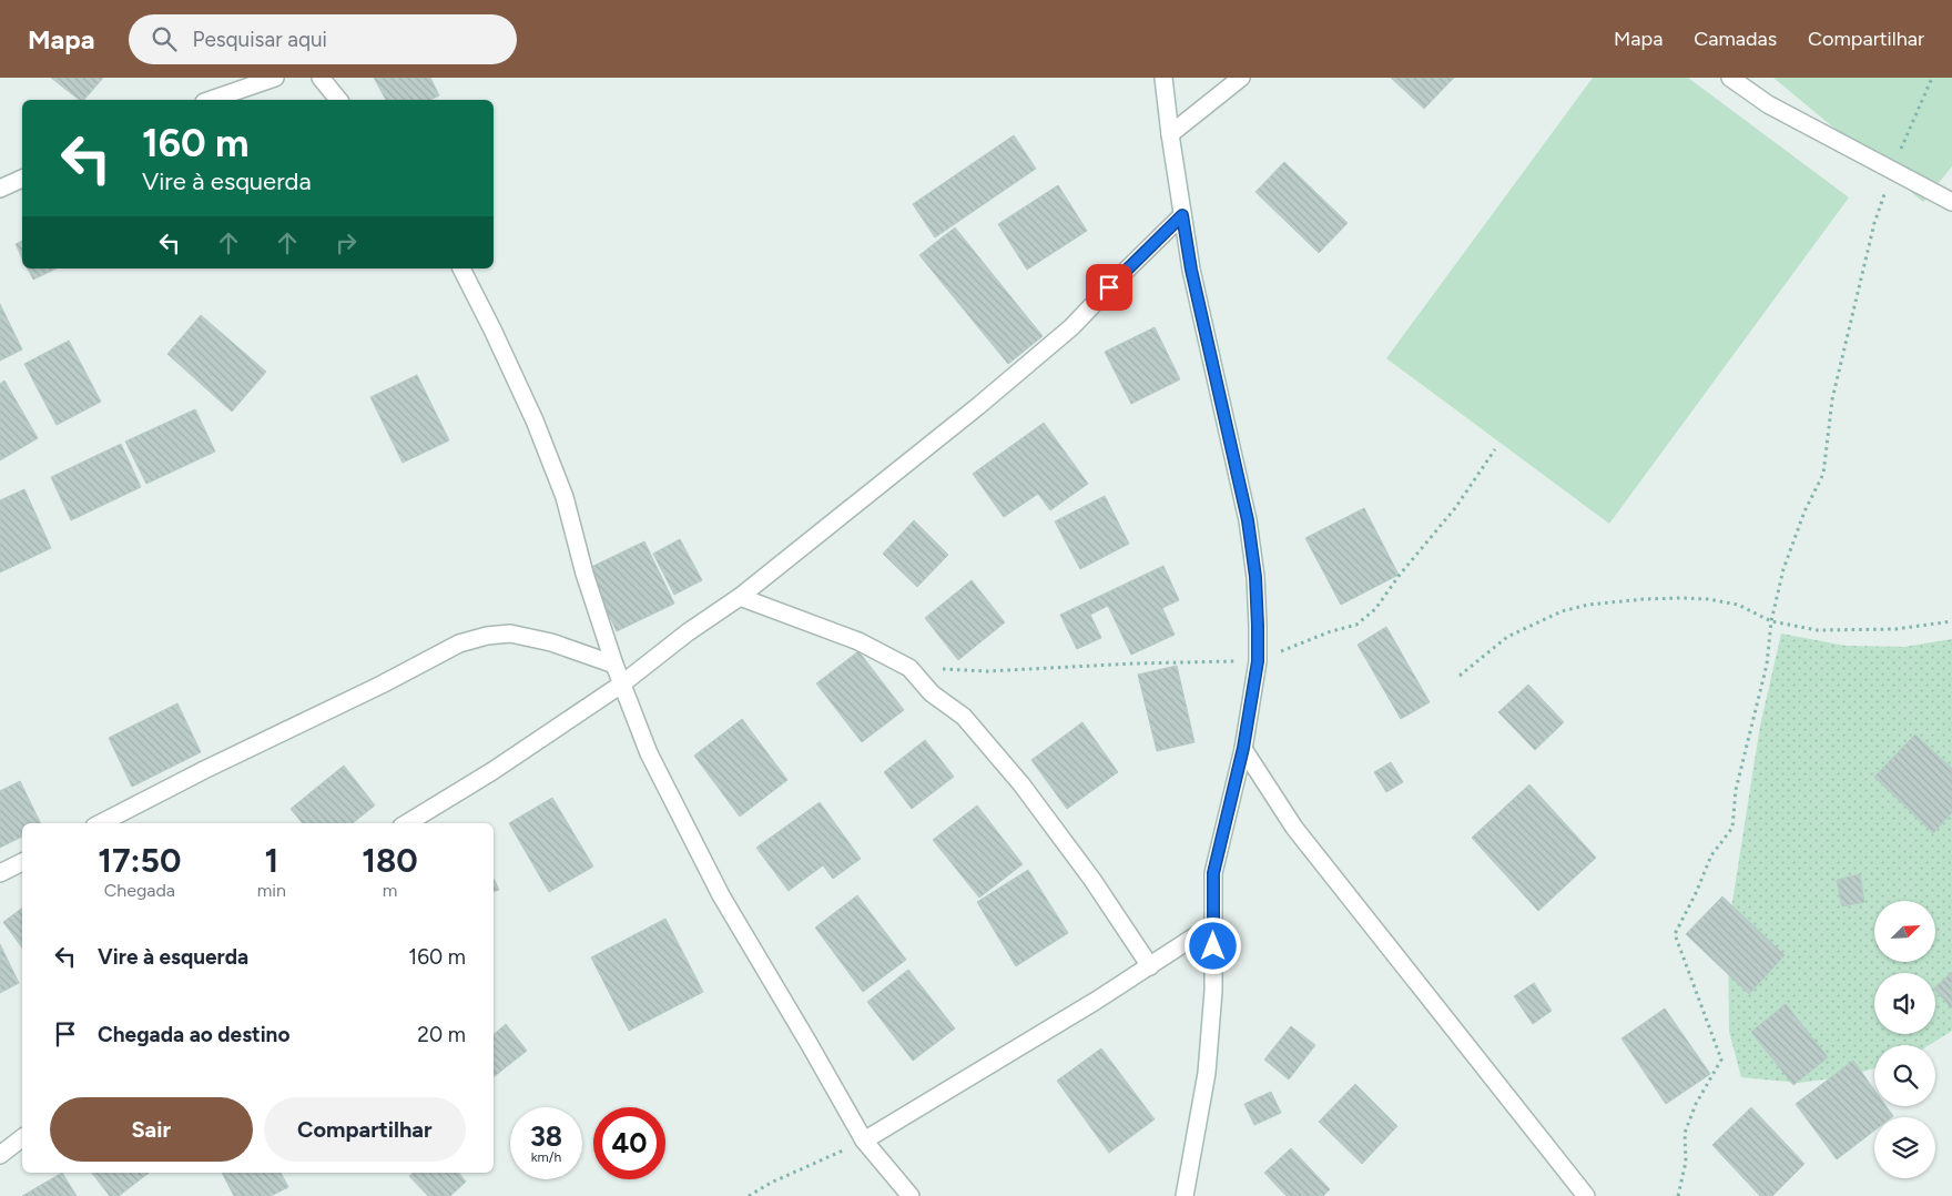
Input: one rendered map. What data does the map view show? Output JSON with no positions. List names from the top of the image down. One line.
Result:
{"north":"top right","page":{"header":"Mapa","search":"Pesquisar aqui","nav":["Mapa","Camadas","Compartilhar"],"turn":["160 m","Vire à esquerda"],"eta":["17:50","Chegada","1","min","180","m"],"list":[{"name":"Vire à esquerda","value":"160 m"},{"name":"Chegada ao destino","value":"20 m"}],"buttons":["Sair","Compartilhar"],"speed":"38 km/h","limit":"40"}}
